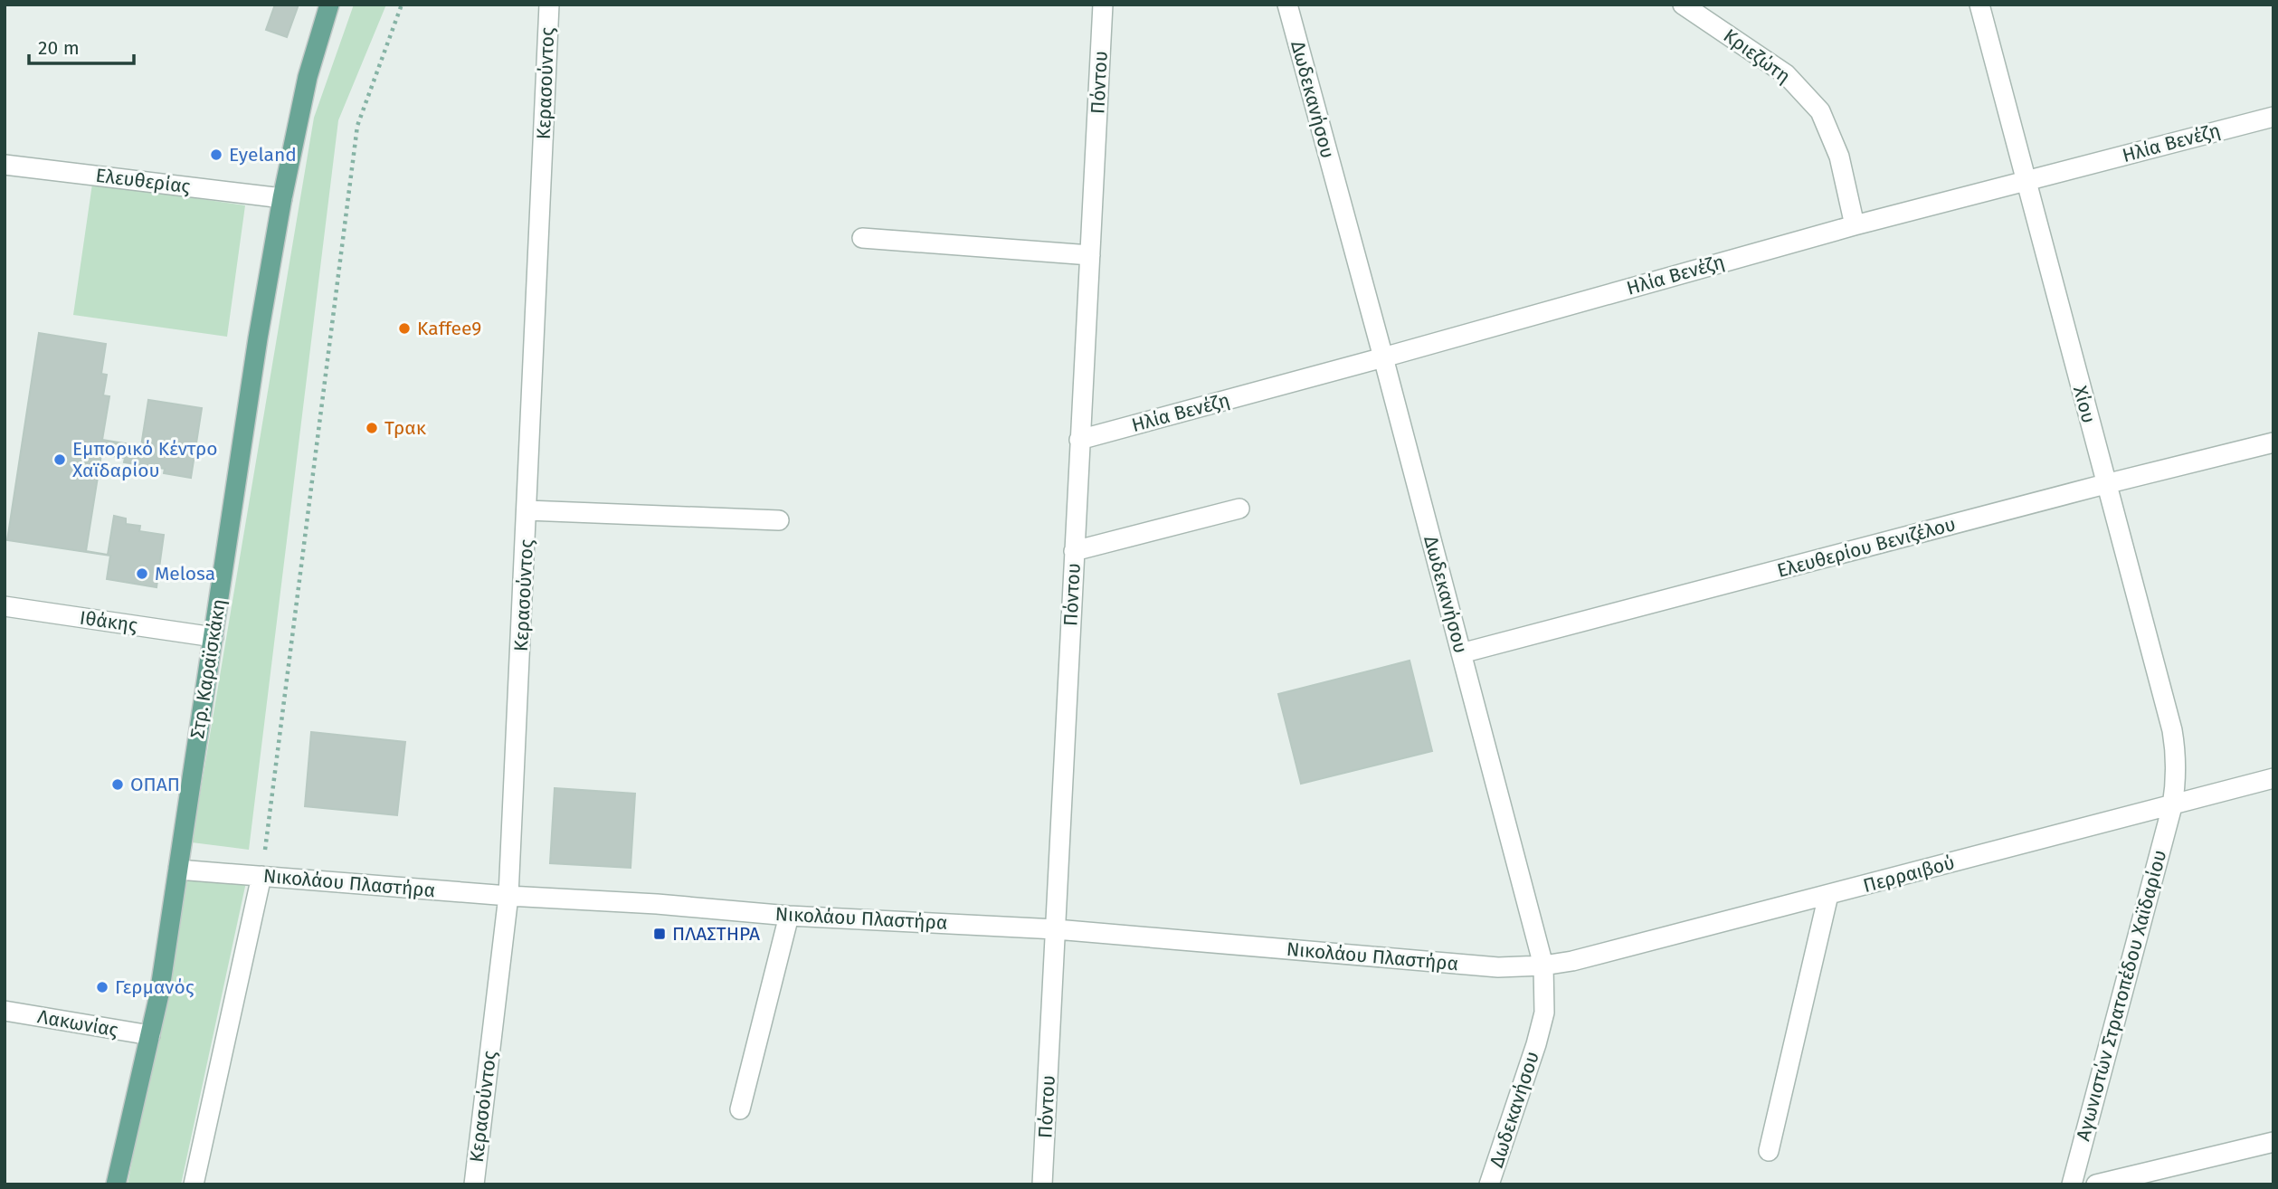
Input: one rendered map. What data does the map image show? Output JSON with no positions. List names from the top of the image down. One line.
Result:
{"streets":{"main road":["Στρ. Καραϊσκάκη"],"street":["Κριεζώτη","Πόντου","Κερασούντος","Δωδεκανήσου","Ηλία Βενέζη","Ελευθερίας","Χίου","Ελευθερίου Βενιζέλου","Ιθάκης","Περραιβού","Νικολάου Πλαστήρα","Αγωνιστών Στρατοπέδου Χαϊδαρίου","Λακωνίας"]},"crossings":[["Κριεζώτη","Ηλία Βενέζη"],["Πόντου","Ηλία Βενέζη"],["Πόντου","Νικολάου Πλαστήρα"],["Κερασούντος","Νικολάου Πλαστήρα"],["Δωδεκανήσου","Ηλία Βενέζη"],["Δωδεκανήσου","Ελευθερίου Βενιζέλου"],["Δωδεκανήσου","Περραιβού"],["Δωδεκανήσου","Νικολάου Πλαστήρα"],["Ηλία Βενέζη","Χίου"],["Ελευθερίας","Στρ. Καραϊσκάκη"],["Χίου","Ελευθερίου Βενιζέλου"],["Χίου","Περραιβού"],["Χίου","Αγωνιστών Στρατοπέδου Χαϊδαρίου"],["Ιθάκης","Στρ. Καραϊσκάκη"],["Στρ. Καραϊσκάκη","Νικολάου Πλαστήρα"],["Στρ. Καραϊσκάκη","Λακωνίας"],["Περραιβού","Νικολάου Πλαστήρα"],["Περραιβού","Αγωνιστών Στρατοπέδου Χαϊδαρίου"]],"places":{"other":["Eyeland","Kaffee9","Τρακ","Εμπορικό Κέντρο Χαϊδαρίου","Melosa","ΟΠΑΠ","Γερμανός"],"transit":["ΠΛΑΣΤΗΡΑ"]},"scale_bar":"20 m"}
